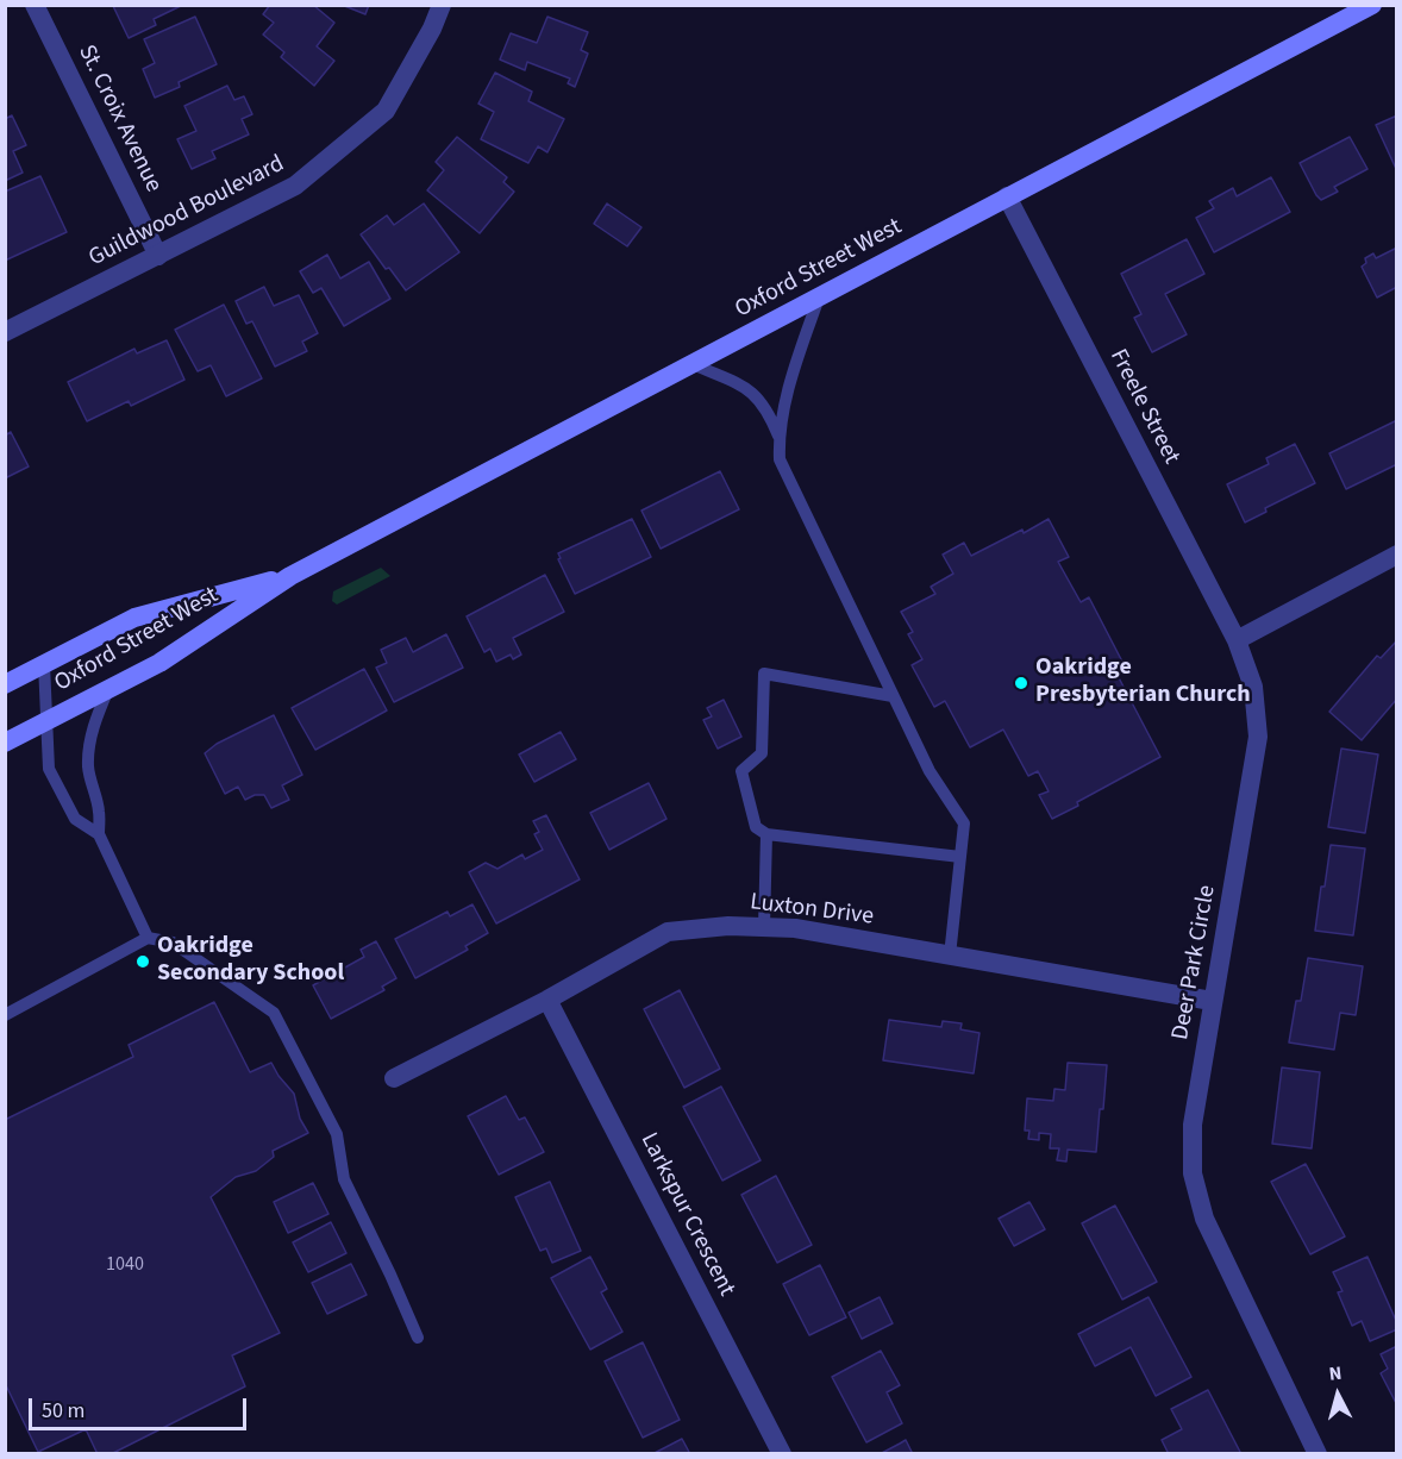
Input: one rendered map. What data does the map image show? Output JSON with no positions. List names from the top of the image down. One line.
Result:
{"streets":{"main road":["Oxford Street West"],"street":["St. Croix Avenue","Guildwood Boulevard","Freele Street","Luxton Drive","Deer Park Circle","Larkspur Crescent"]},"crossings":[["St. Croix Avenue","Guildwood Boulevard"],["Oxford Street West","Freele Street"],["Freele Street","Deer Park Circle"],["Luxton Drive","Deer Park Circle"],["Luxton Drive","Larkspur Crescent"]],"places":["Oakridge Presbyterian Church","Oakridge Secondary School"],"house_numbers":["1040"],"scale_bar":"50 m","north":"top"}
